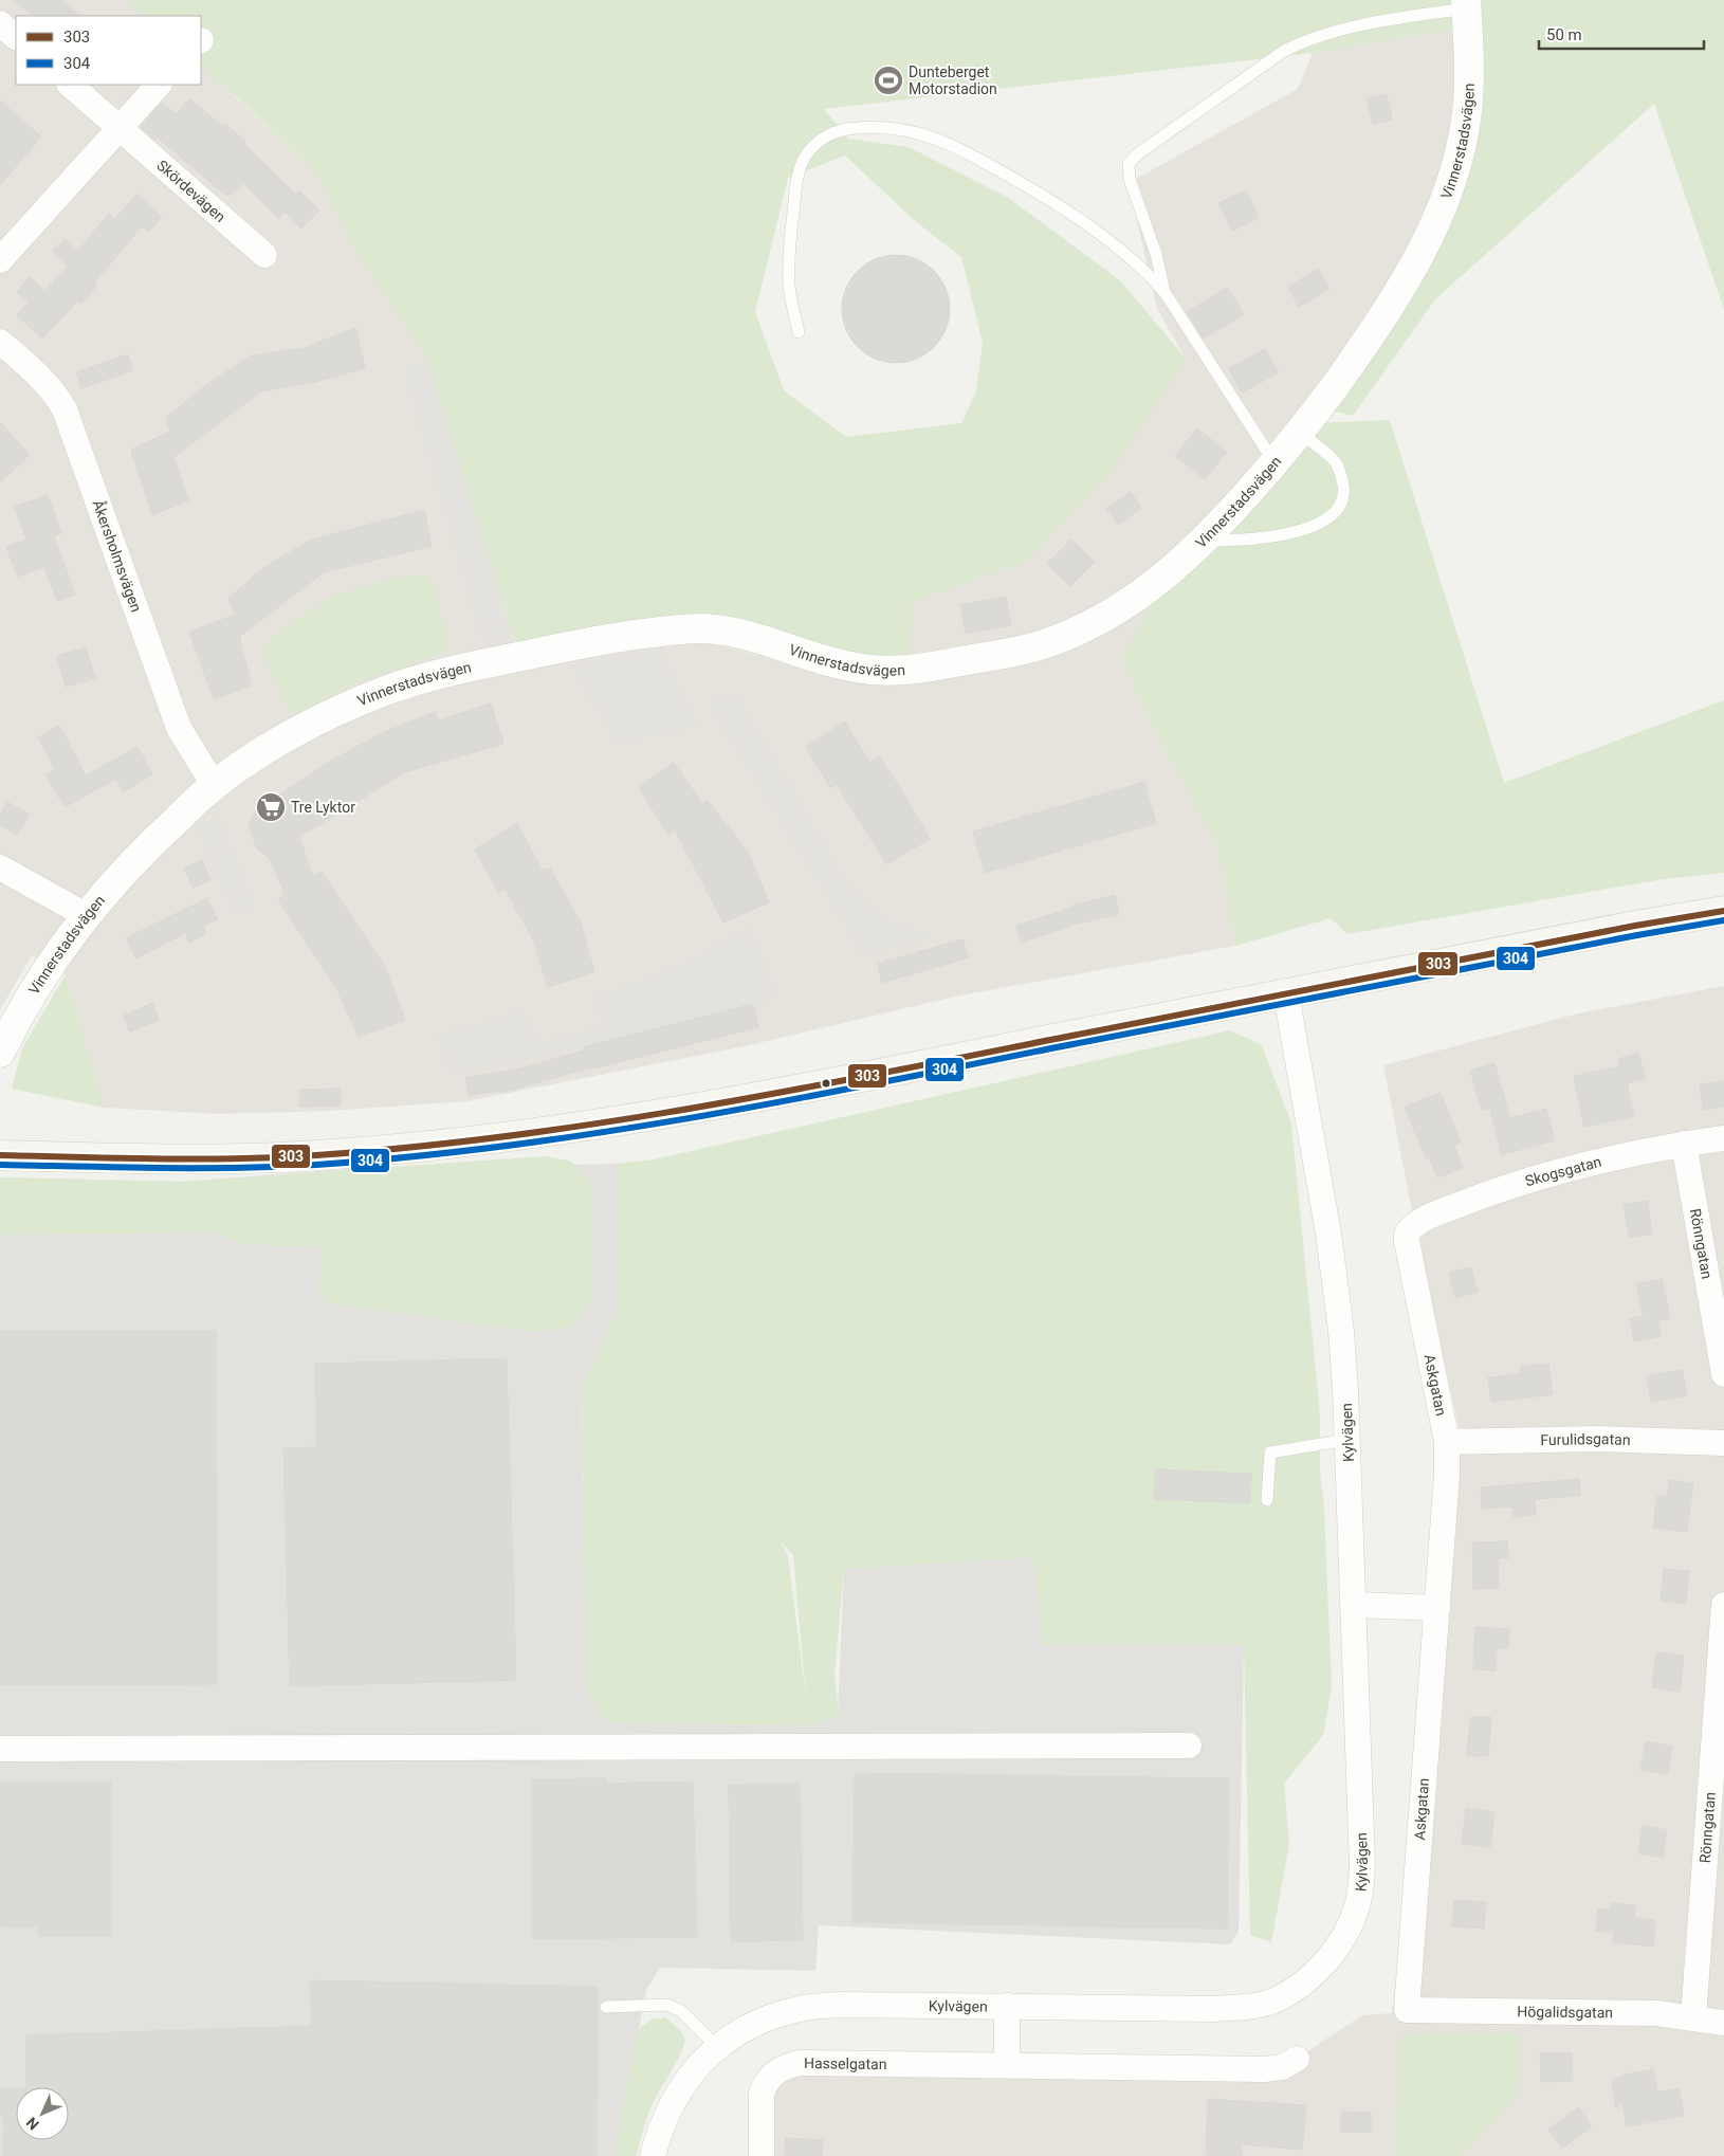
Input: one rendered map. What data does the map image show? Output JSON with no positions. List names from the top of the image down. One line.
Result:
{"streets":{"street":["Vinnerstadsvägen","Skördevägen","Åkersholmsvägen","Skogsgatan","Rönngatan","Askgatan","Kylvägen","Furulidsgatan","Högalidsgatan","Hasselgatan"]},"crossings":[["Vinnerstadsvägen","Åkersholmsvägen"],["Skogsgatan","Rönngatan"],["Skogsgatan","Askgatan"],["Rönngatan","Högalidsgatan"],["Askgatan","Furulidsgatan"],["Askgatan","Högalidsgatan"]],"places":{"sports":["Dunteberget Motorstadion"],"supermarket":["Tre Lyktor"]},"lines":["transit line 303","transit line 304"],"legend":["303","304"],"scale_bar":"50 m","north":"bottom left"}
